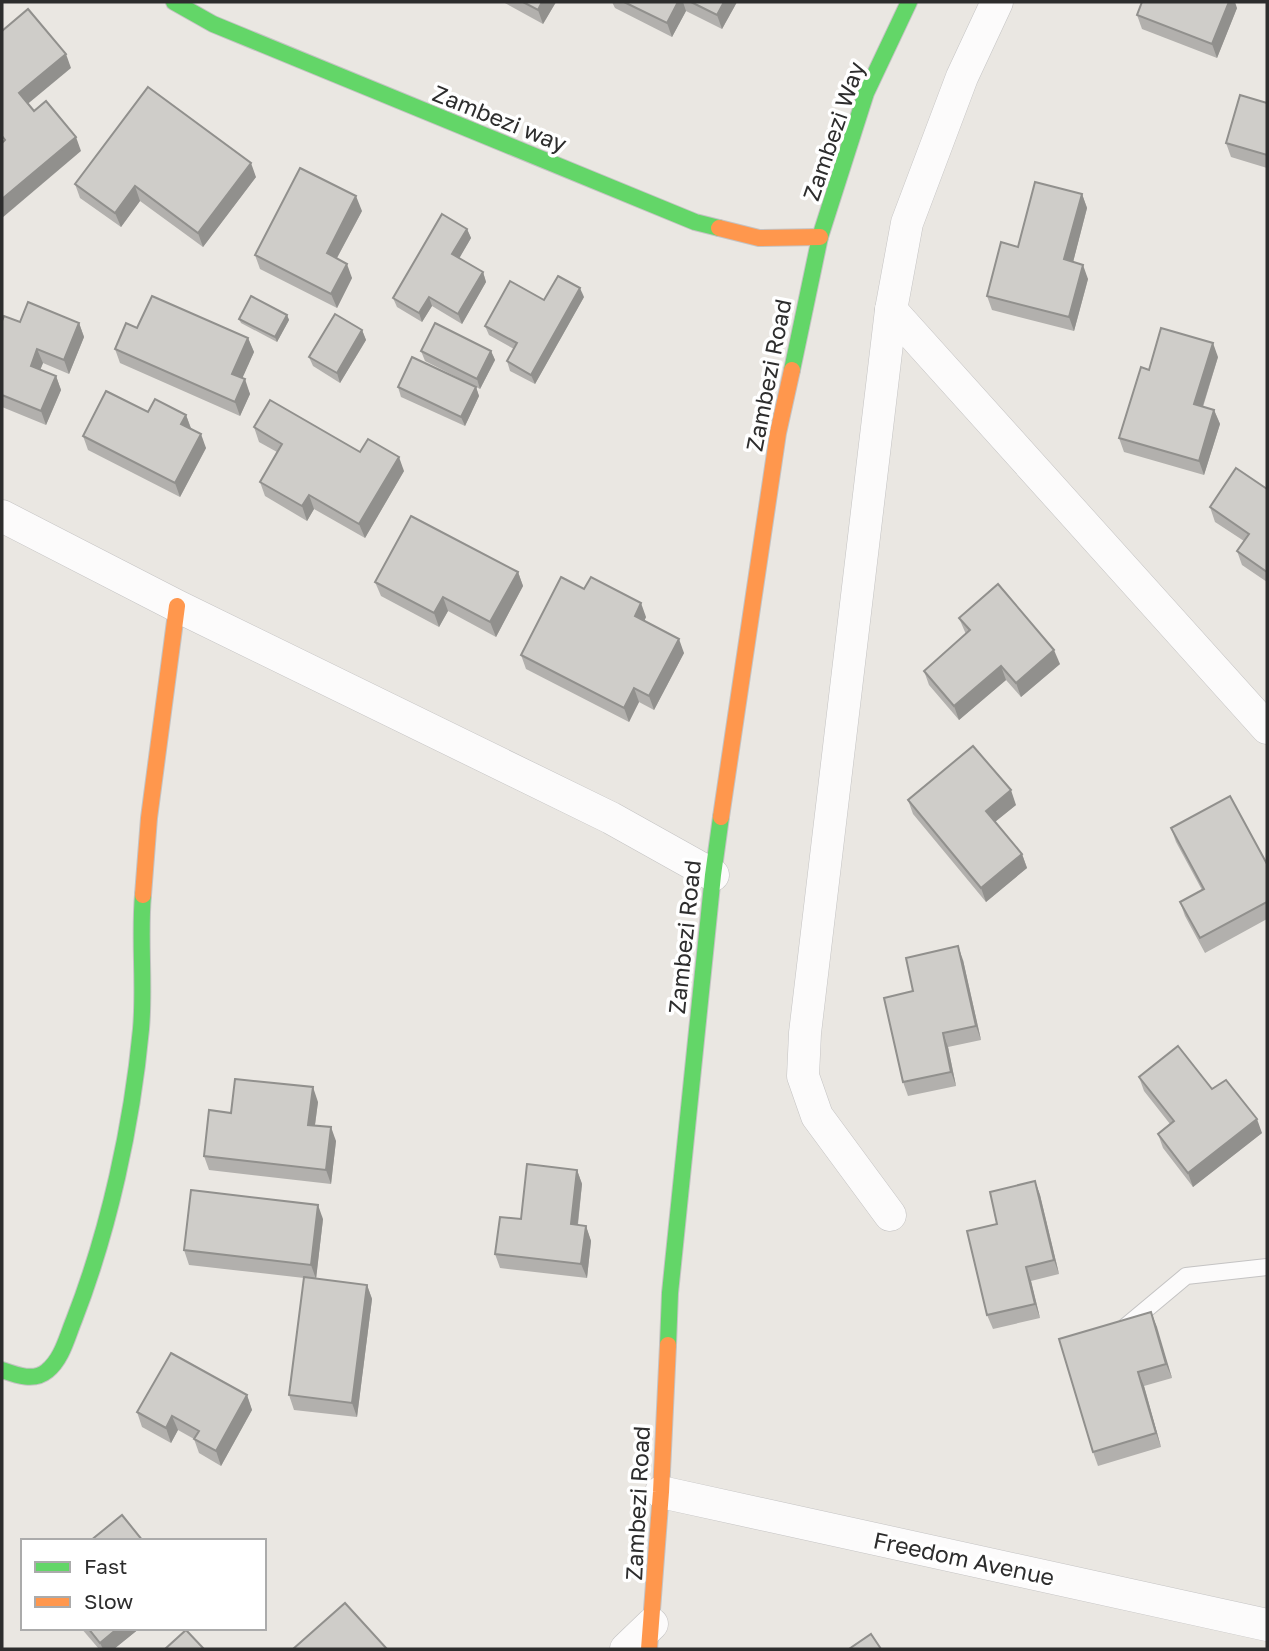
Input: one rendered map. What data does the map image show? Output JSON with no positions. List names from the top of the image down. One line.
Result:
{"streets":{"street":["Zambezi way","Zambezi Way","Zambezi Road","Freedom Avenue"]},"crossings":[["Zambezi way","Zambezi Way"],["Zambezi way","Zambezi Road"],["Zambezi Way","Zambezi Road"],["Zambezi Road","Freedom Avenue"]],"legend":["Fast","Slow"]}
